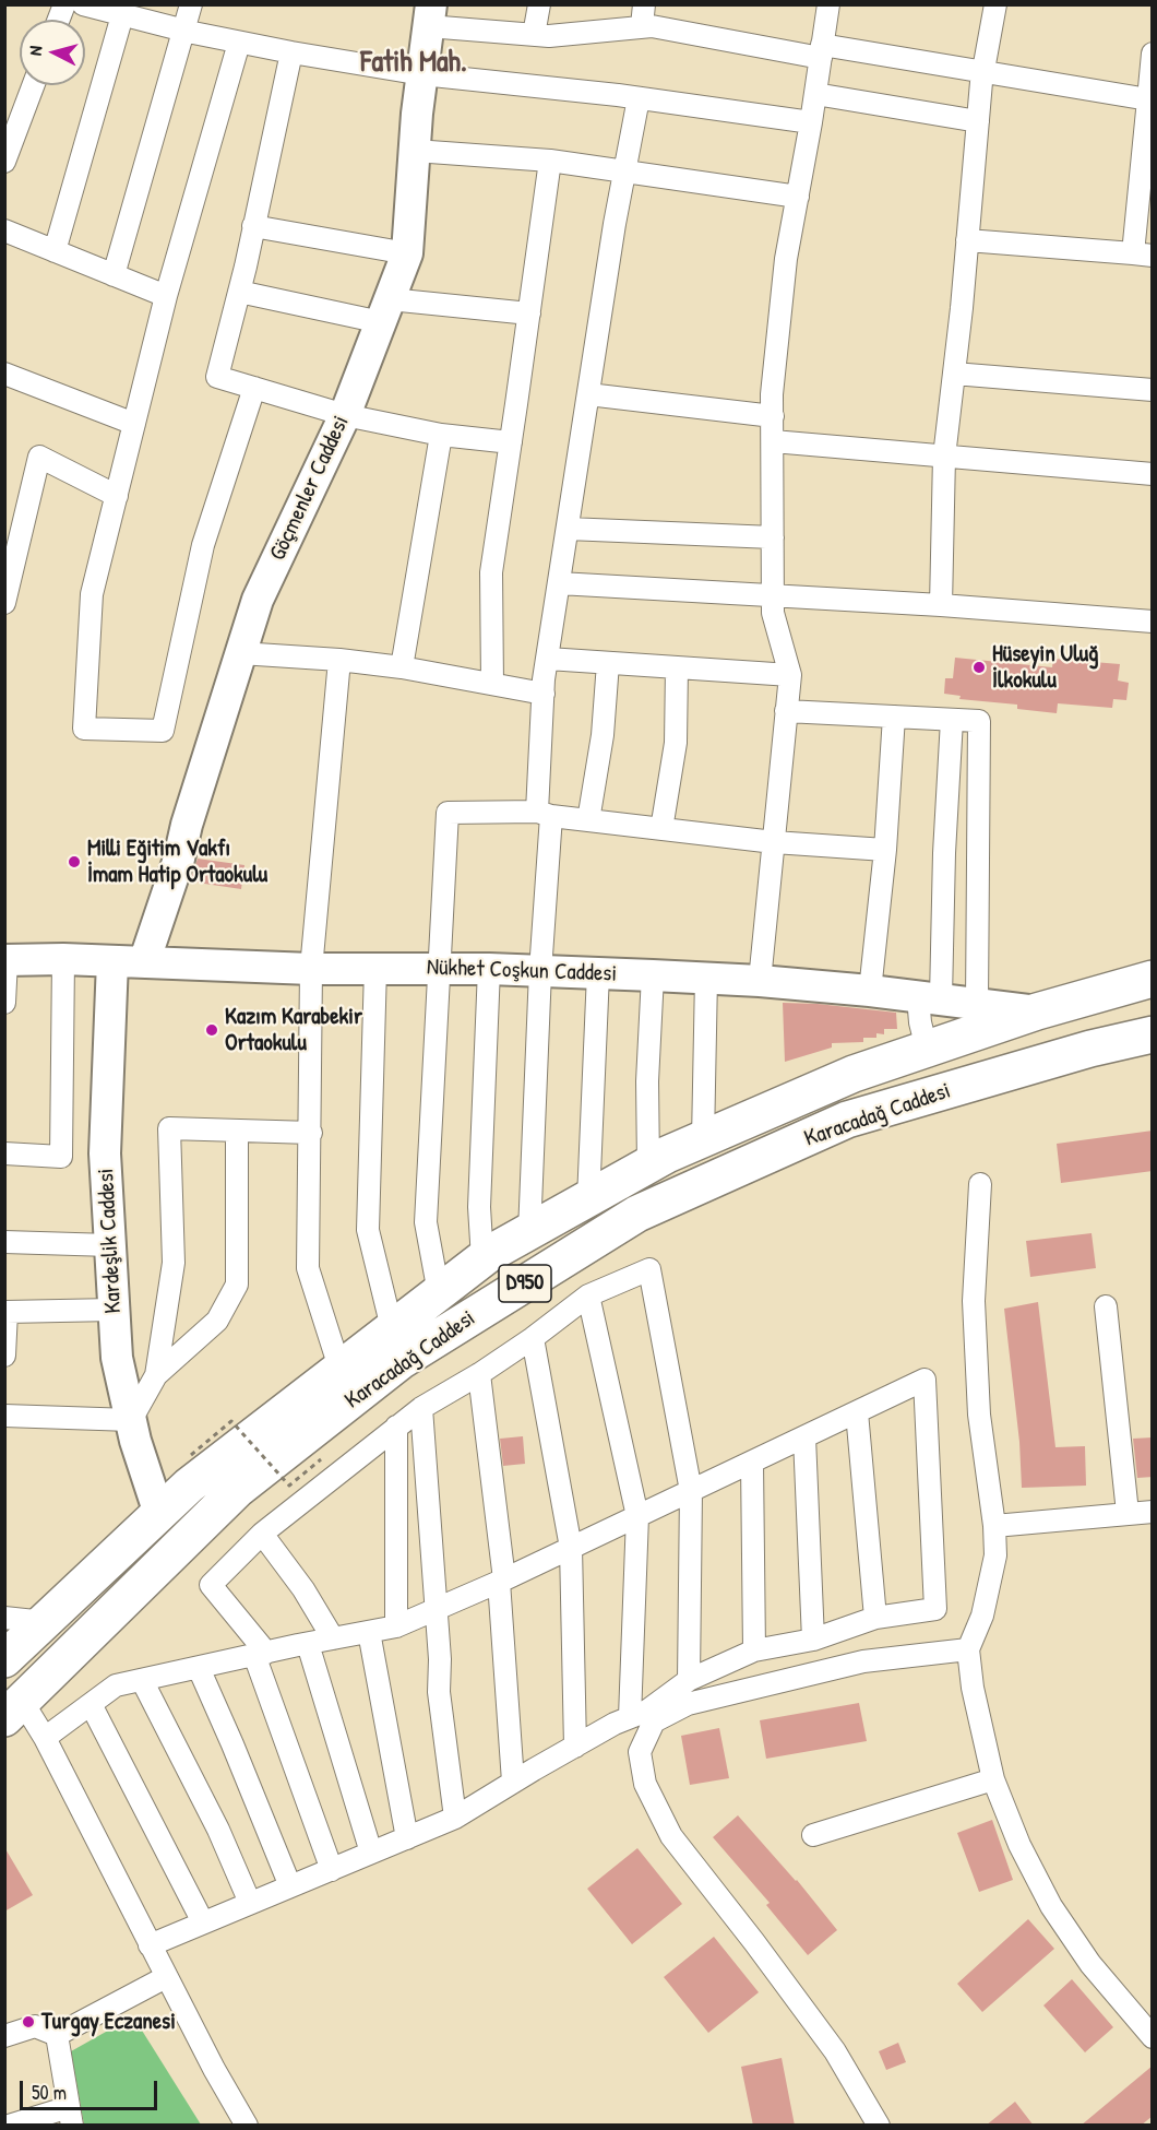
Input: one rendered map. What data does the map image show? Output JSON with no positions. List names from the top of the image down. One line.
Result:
{"streets":{"highway":["Karacadağ Caddesi","D950"],"street":["Göçmenler Caddesi","Nükhet Coşkun Caddesi","Kardeşlik Caddesi"]},"crossings":[["Göçmenler Caddesi","Nükhet Coşkun Caddesi"],["Nükhet Coşkun Caddesi","Karacadağ Caddesi"],["Nükhet Coşkun Caddesi","Kardeşlik Caddesi"],["Karacadağ Caddesi","Kardeşlik Caddesi"]],"districts":["Fatih Mah."],"places":["Hüseyin Uluğ İlkokulu","Milli Eğitim Vakfı İmam Hatip Ortaokulu","Kazım Karabekir Ortaokulu","Turgay Eczanesi"],"scale_bar":"50 m","north":"left"}
